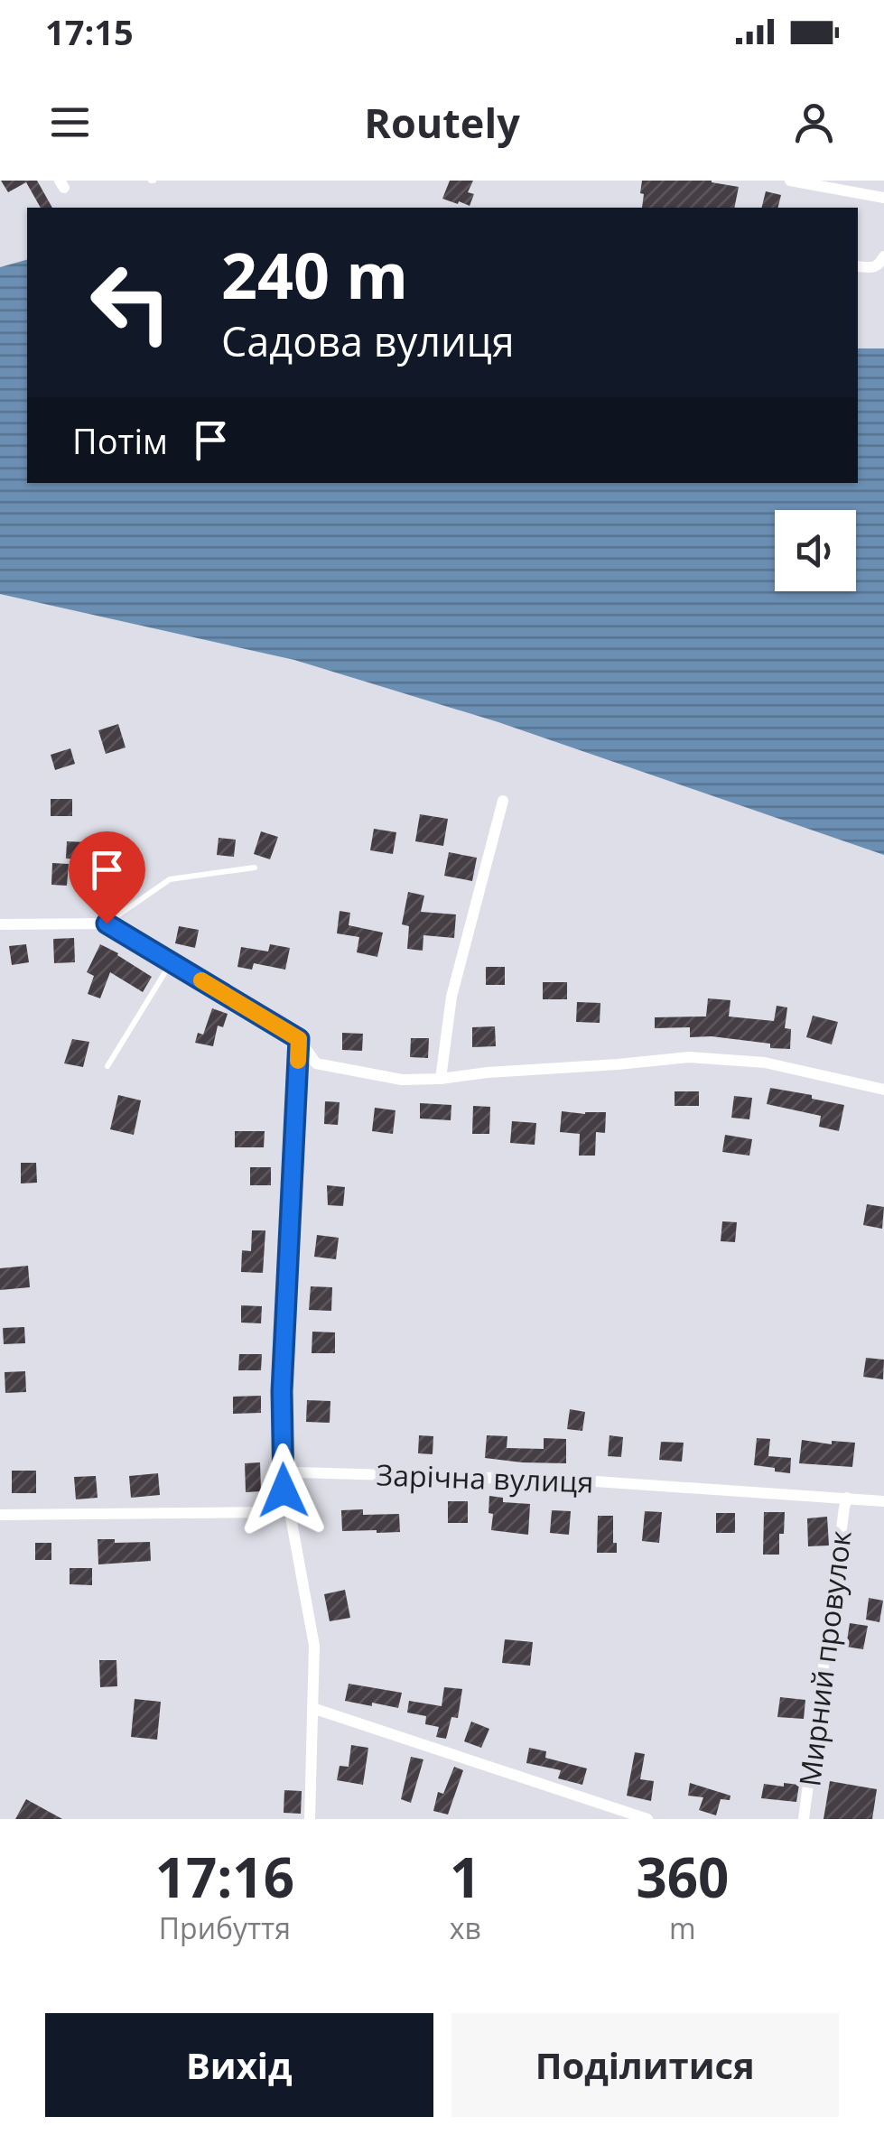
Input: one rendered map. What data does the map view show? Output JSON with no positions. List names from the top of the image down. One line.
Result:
{"streets":{"street":["Зарічна вулиця","Мирний провулок"]},"crossings":[["Зарічна вулиця","Мирний провулок"]],"page":{"status":"17:15","header":"Routely","turn":["240 m","Садова вулиця"],"then":"Потім","eta":["17:16","Прибуття","1","хв","360","m"],"buttons":["Вихід","Поділитися"]}}
